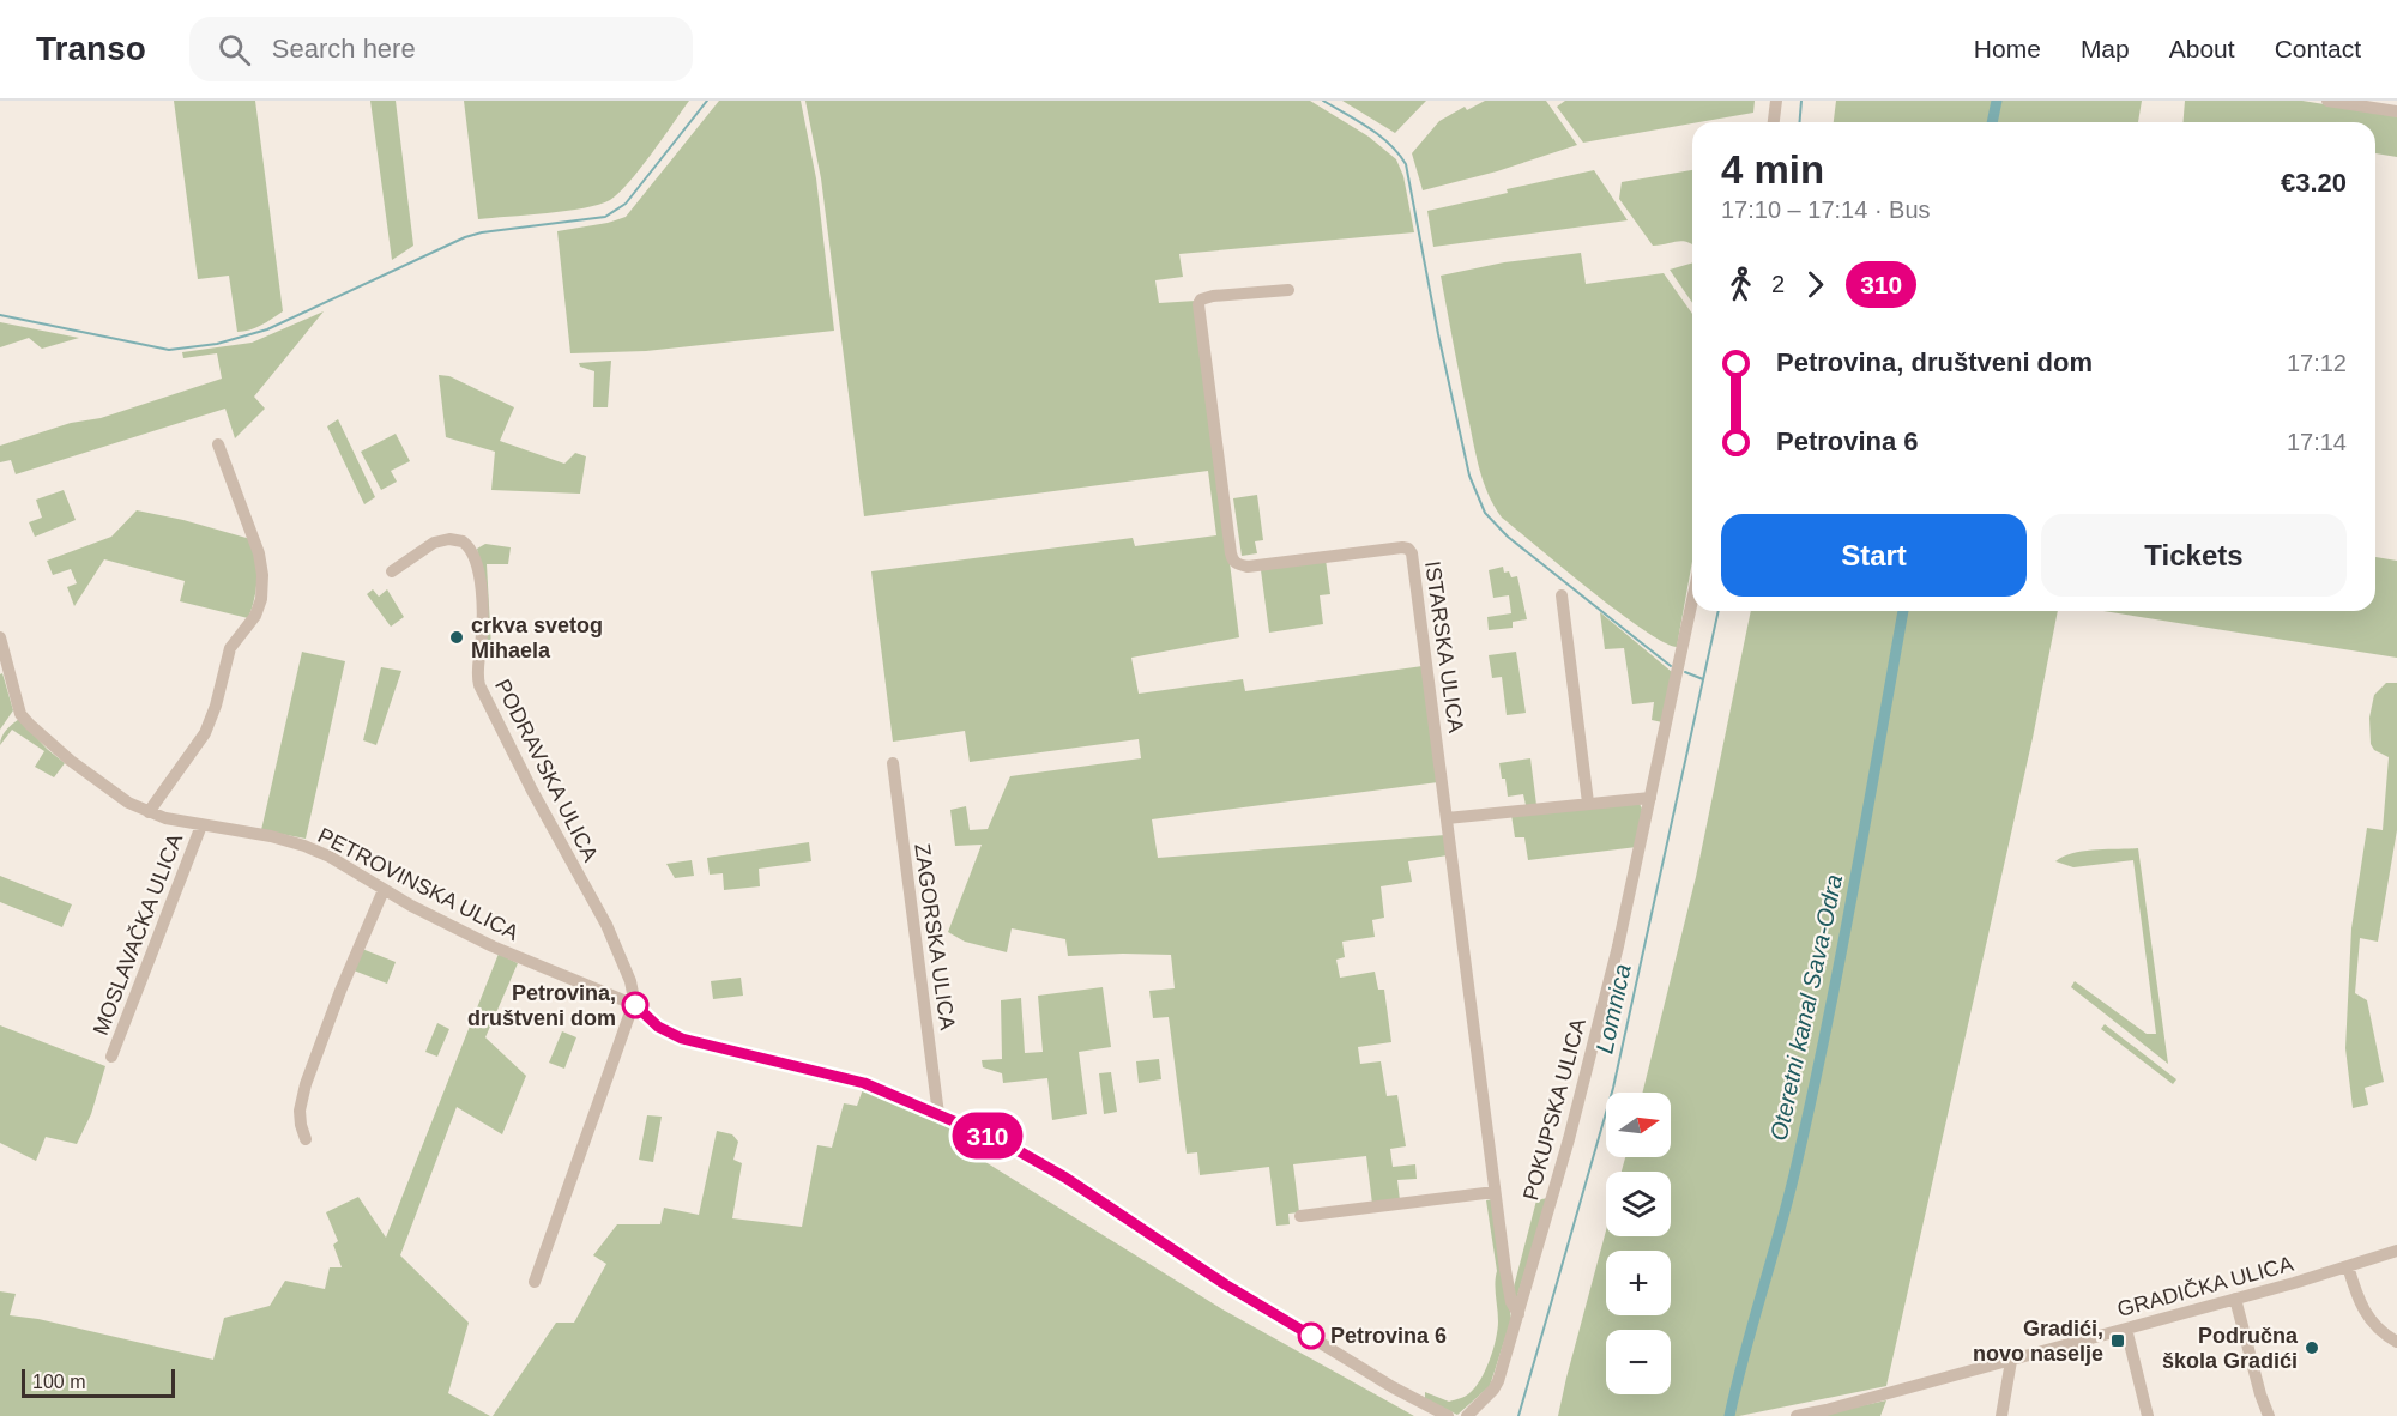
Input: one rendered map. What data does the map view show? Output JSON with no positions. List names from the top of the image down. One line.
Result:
{"streets":{"street":["ISTARSKA ULICA","PODRAVSKA ULICA","PETROVINSKA ULICA","MOSLAVAČKA ULICA","ZAGORSKA ULICA","POKUPSKA ULICA","GRADIČKA ULICA"]},"crossings":[["ISTARSKA ULICA","POKUPSKA ULICA"],["PODRAVSKA ULICA","PETROVINSKA ULICA"],["PETROVINSKA ULICA","MOSLAVAČKA ULICA"],["PETROVINSKA ULICA","ZAGORSKA ULICA"]],"water":["Oteretni kanal Sava-Odra","Lomnica"],"places":{"other":["crkva svetog Mihaela","Petrovina, društveni dom","Petrovina 6","Područna škola Gradići"],"transit":["Gradići, novo naselje"]},"lines":["bus line 310"],"scale_bar":"100 m","north":"right","page":{"header":"Transo","search":"Search here","nav":["Home","Map","About","Contact"],"on_map":"310","heading":["4 min","17:10 – 17:14 · Bus","€3.20"],"legs":["2","310"],"list":[{"name":"Petrovina, društveni dom","value":"17:12"},{"name":"Petrovina 6","value":"17:14"}],"buttons":["Start","Tickets"],"map_buttons":["+","−"],"scale":"100 m"}}
